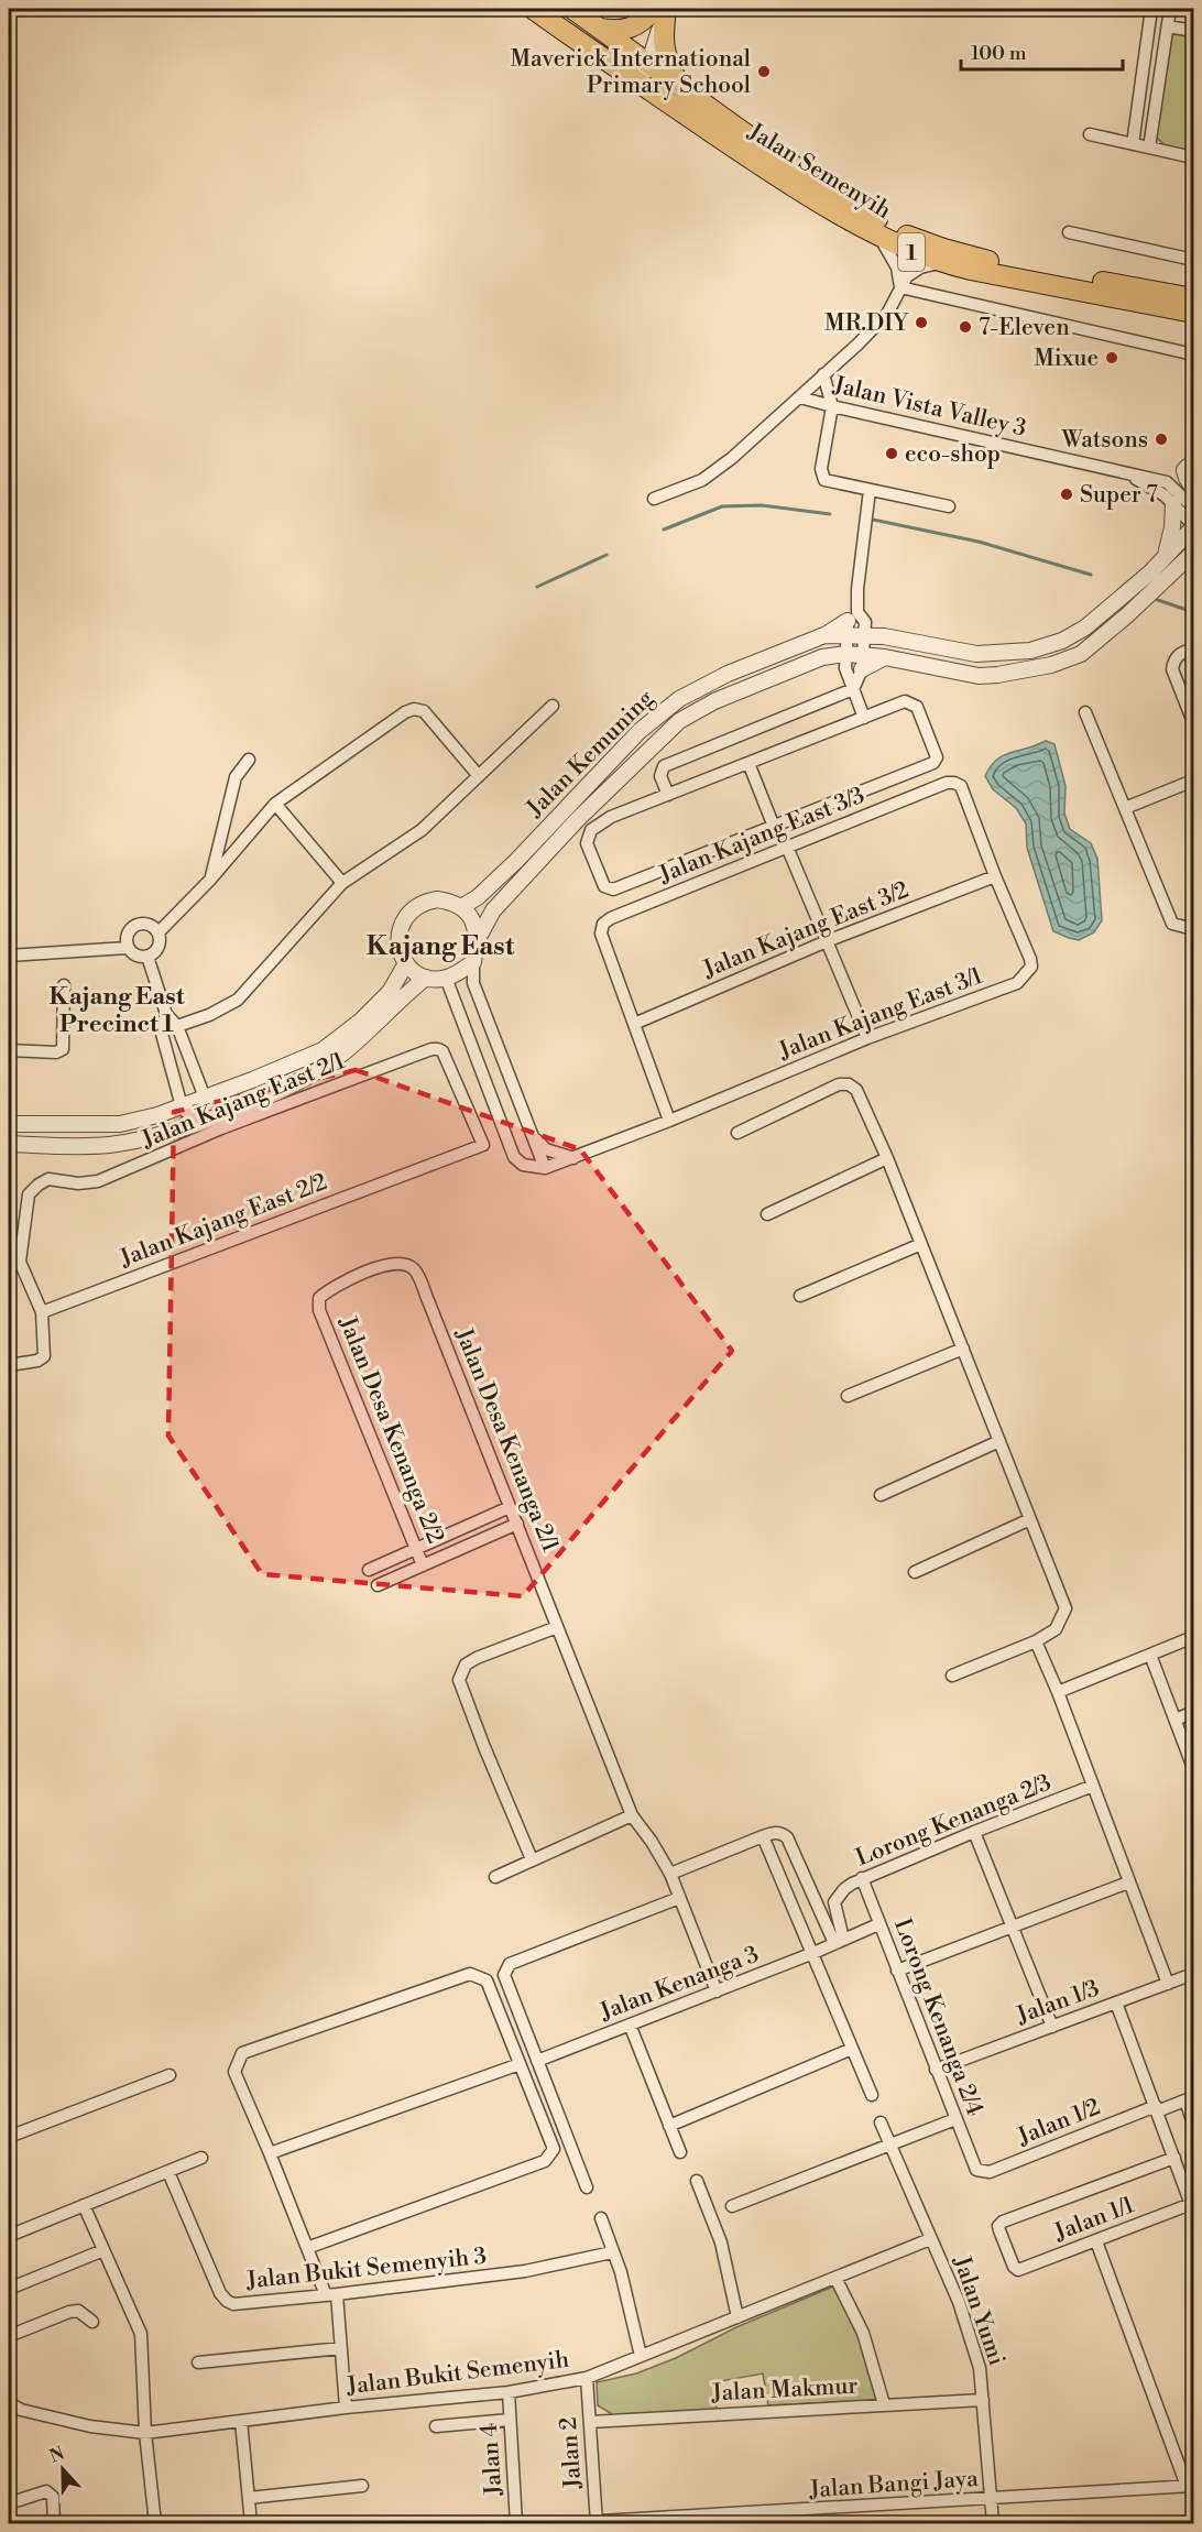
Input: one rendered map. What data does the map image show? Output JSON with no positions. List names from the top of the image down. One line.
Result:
{"streets":{"main road":["Jalan Semenyih","1"],"street":["Jalan Vista Valley 3","Jalan Kemuning","Jalan Kajang East 3/3","Jalan Kajang East 3/2","Jalan Kajang East 3/1","Jalan Kajang East 2/1","Jalan Kajang East 2/2","Jalan Desa Kenanga 2/2","Jalan Desa Kenanga 2/1","Lorong Kenanga 2/3","Jalan Kenanga 3","Jalan 1/3","Lorong Kenanga 2/4","Jalan 1/2","Jalan 1/1","Jalan Bukit Semenyih 3","Jalan Yumi","Jalan Bukit Semenyih","Jalan Makmur","Jalan 2","Jalan 4","Jalan Bangi Jaya"]},"crossings":[["Jalan Vista Valley 3","Jalan Kemuning"],["Jalan Kajang East 3/3","Jalan Kajang East 3/2"],["Jalan Kajang East 3/3","Jalan Kajang East 3/1"],["Jalan Kajang East 3/2","Jalan Kajang East 3/1"],["Jalan Kajang East 2/1","Jalan Kajang East 2/2"],["Jalan Desa Kenanga 2/2","Jalan Desa Kenanga 2/1"],["Jalan Desa Kenanga 2/1","Jalan Kenanga 3"],["Lorong Kenanga 2/3","Jalan Kenanga 3"],["Lorong Kenanga 2/3","Lorong Kenanga 2/4"],["Jalan Kenanga 3","Lorong Kenanga 2/4"],["Jalan 1/3","Lorong Kenanga 2/4"],["Lorong Kenanga 2/4","Jalan 1/2"],["Jalan Yumi","Jalan Bukit Semenyih"],["Jalan Yumi","Jalan Makmur"],["Jalan Yumi","Jalan Bangi Jaya"],["Jalan Bukit Semenyih","Jalan 2"],["Jalan Bukit Semenyih","Jalan 4"],["Jalan Makmur","Jalan 2"],["Jalan 2","Jalan Bangi Jaya"]],"districts":["Kajang East","Kajang East Precinct 1"],"places":["Maverick International Primary School","MR.DIY","7-Eleven","Mixue","Watsons","eco-shop","Super 7"],"scale_bar":"100 m","north":"top"}
